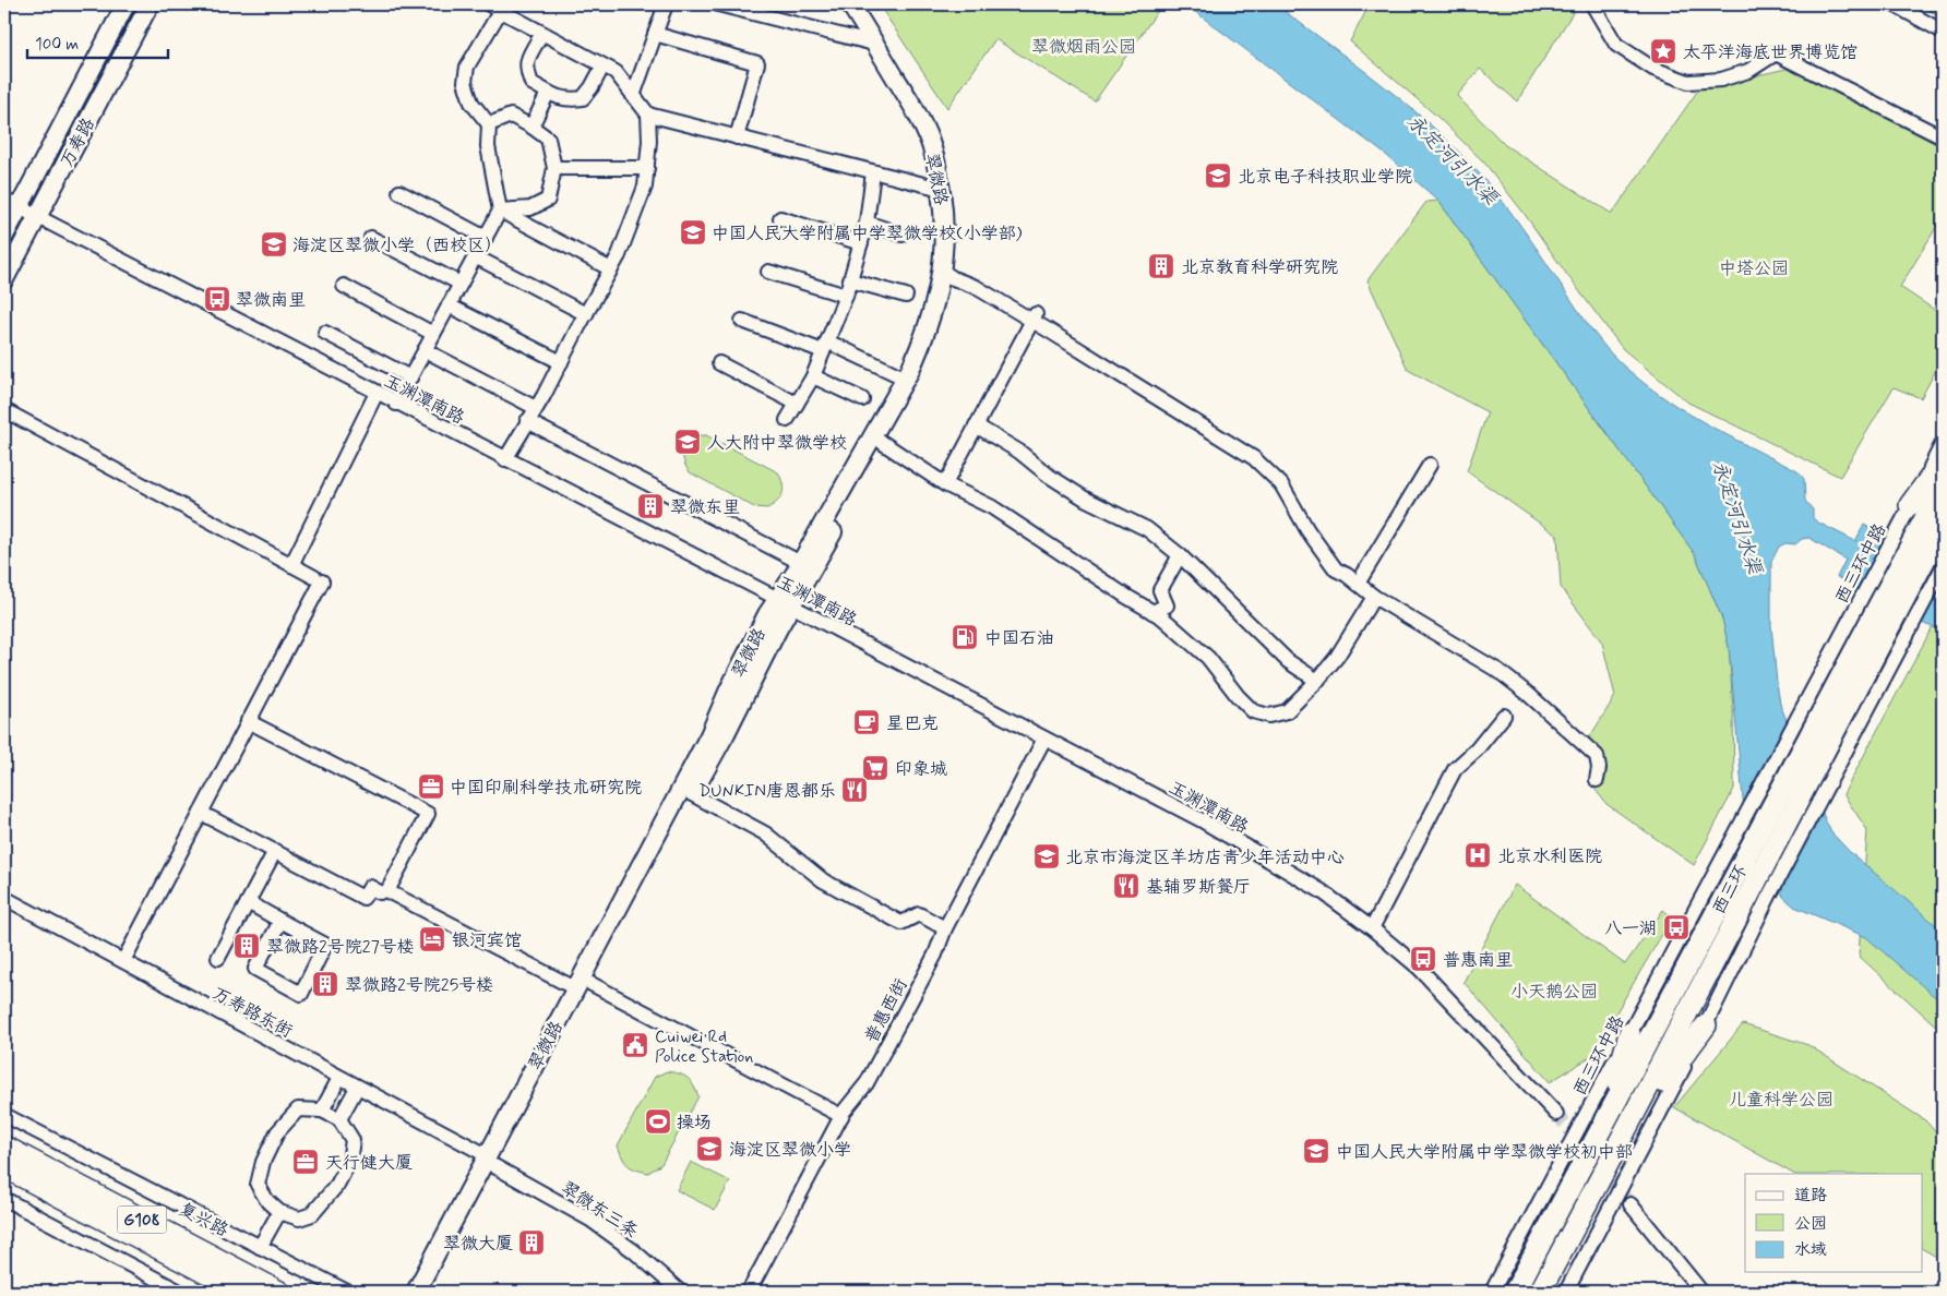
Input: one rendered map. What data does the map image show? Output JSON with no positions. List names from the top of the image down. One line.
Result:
{"streets":{"highway":["西三环","复兴路","G108"],"main road":["万寿路","翠微路"],"street":["玉渊潭南路","西三环中路","普惠西街","万寿路东街","翠微东三条"]},"crossings":[["万寿路","玉渊潭南路"],["翠微路","玉渊潭南路"],["翠微路","万寿路东街"],["翠微路","翠微东三条"],["玉渊潭南路","普惠西街"],["西三环中路","西三环"],["万寿路东街","翠微东三条"]],"water":["永定河引水渠"],"parks":["翠微烟雨公园","中塔公园","小天鹅公园","儿童科学公园"],"places":{"place":["太平洋海底世界博览馆"],"school or university":["北京电子科技职业学院","中国人民大学附属中学翠微学校(小学部)","海淀区翠微小学（西校区）","人大附中翠微学校","北京市海淀区羊坊店青少年活动中心","海淀区翠微小学","中国人民大学附属中学翠微学校初中部"],"building":["北京教育科学研究院","翠微东里","翠微路2号院27号楼","翠微路2号院25号楼","翠微大厦"],"bus stop":["翠微南里","八一湖","普惠南里"],"fuel station":["中国石油"],"cafe":["星巴克"],"supermarket":["印象城"],"office":["中国印刷科学技术研究院","天行健大厦"],"restaurant":["DUNKIN唐恩都乐","基辅罗斯餐厅"],"hospital":["北京水利医院"],"hotel":["银河宾馆"],"public building":["Cuiwei Rd Police Station"],"sports":["操场"]},"legend":["道路","公园","水域"],"scale_bar":"100 m"}
